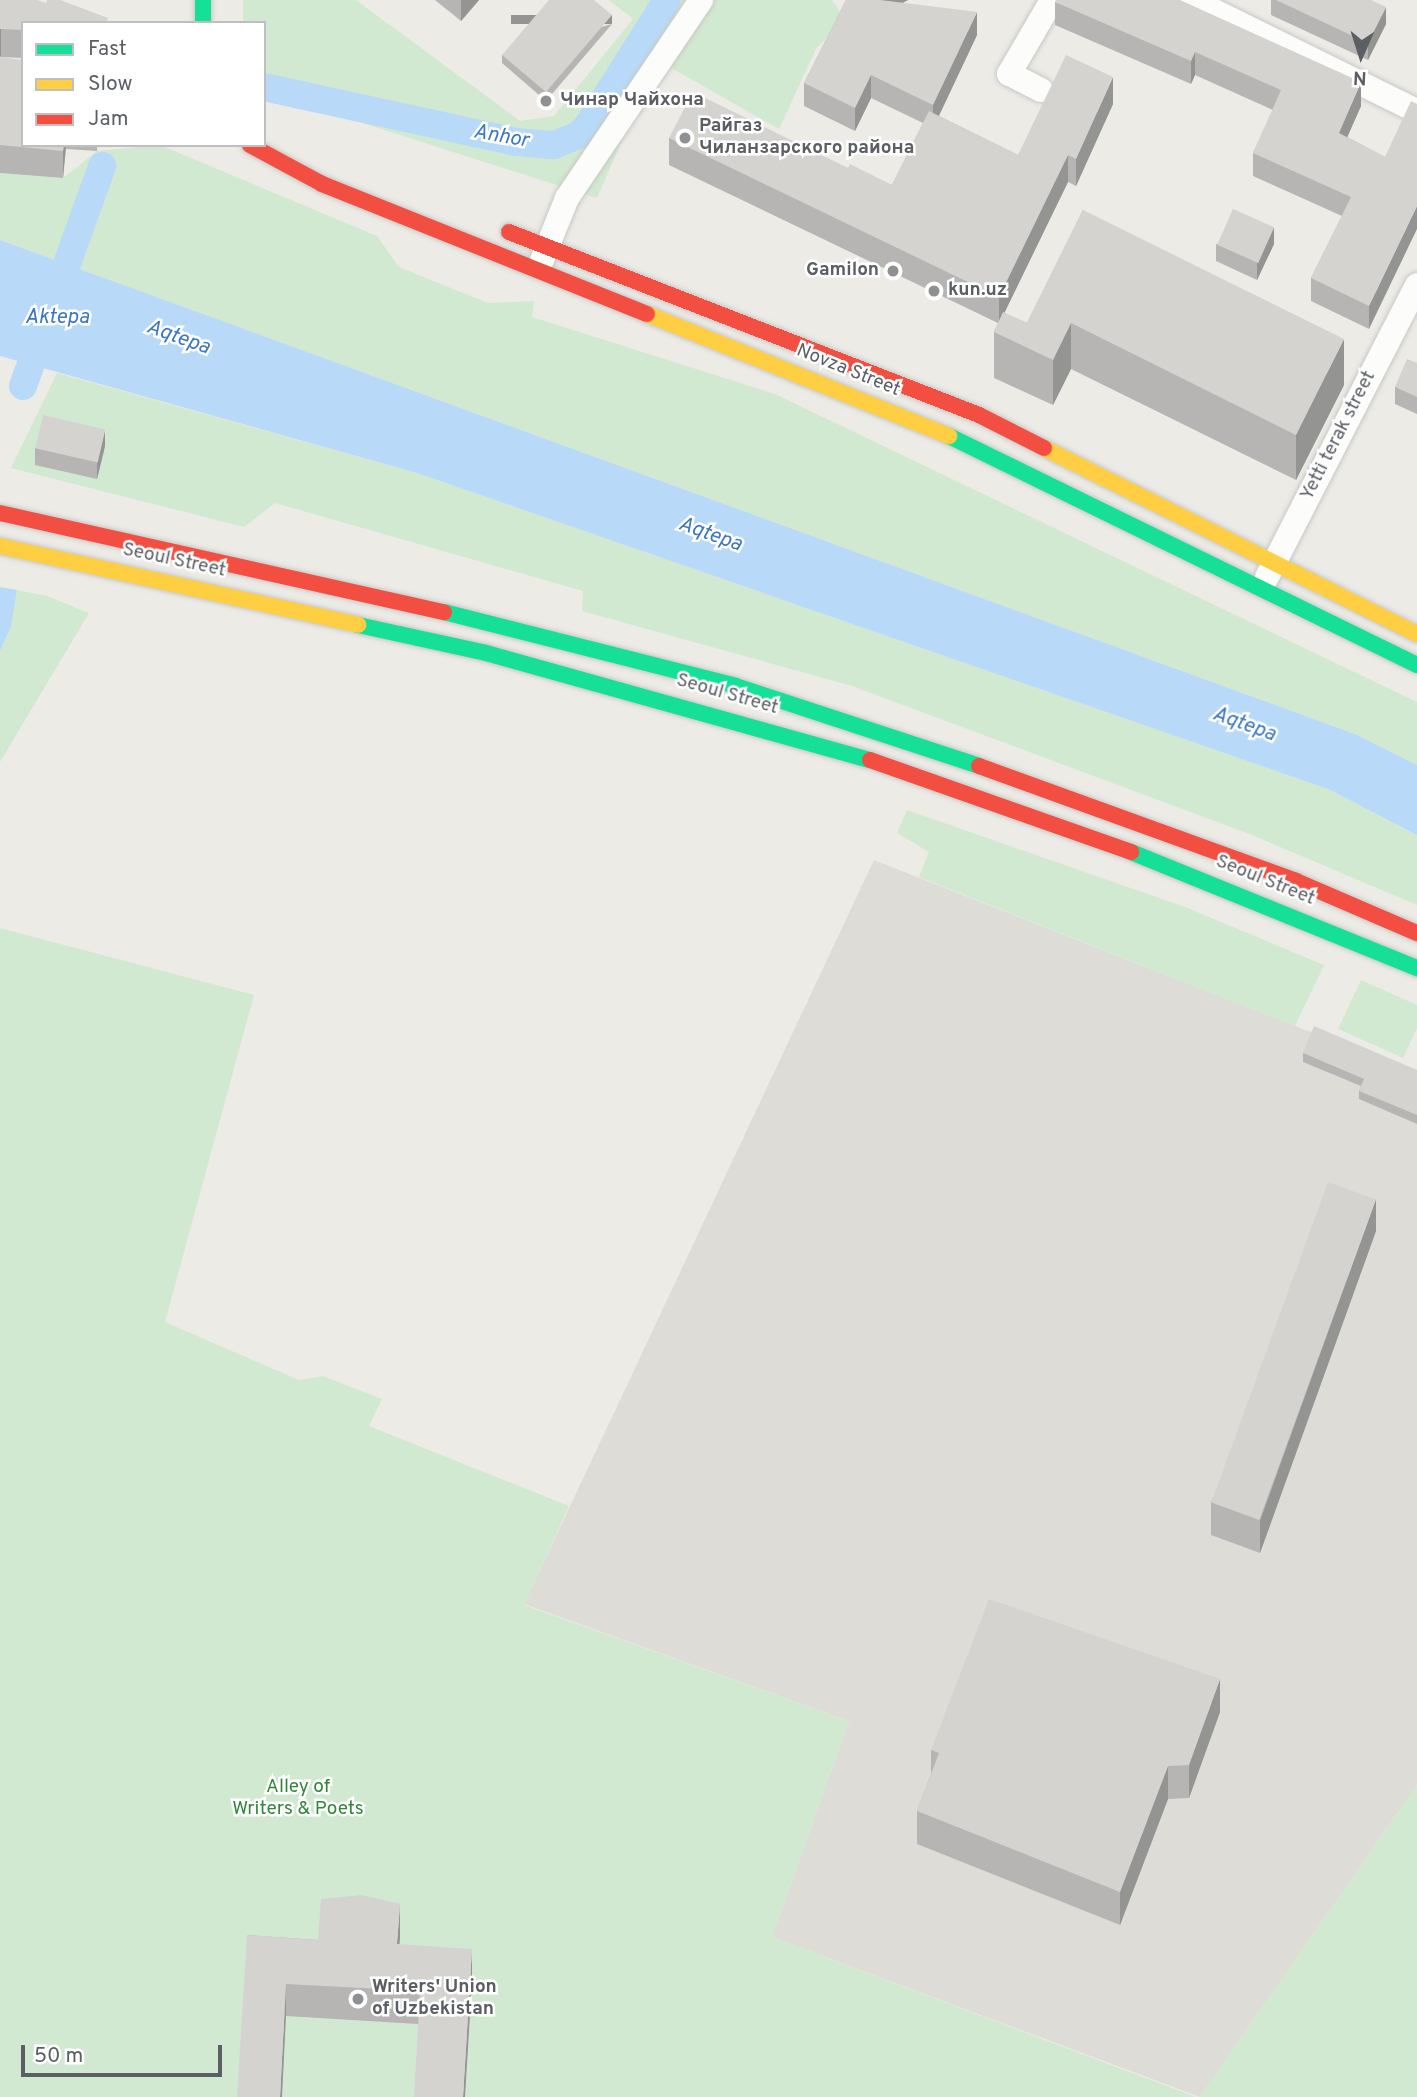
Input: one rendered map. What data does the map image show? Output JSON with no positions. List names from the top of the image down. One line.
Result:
{"streets":{"main road":["Novza Street","Seoul Street"],"street":["Yetti terak street"]},"crossings":[["Novza Street","Yetti terak street"]],"water":["Anhor","Aktepa","Aqtepa"],"parks":["Alley of Writers & Poets"],"places":["Чинар Чайхона","Райгаз Чиланзарского района","Gamilon","kun.uz","Writers' Union of Uzbekistan"],"legend":["Fast","Slow","Jam"],"scale_bar":"50 m","north":"bottom"}
